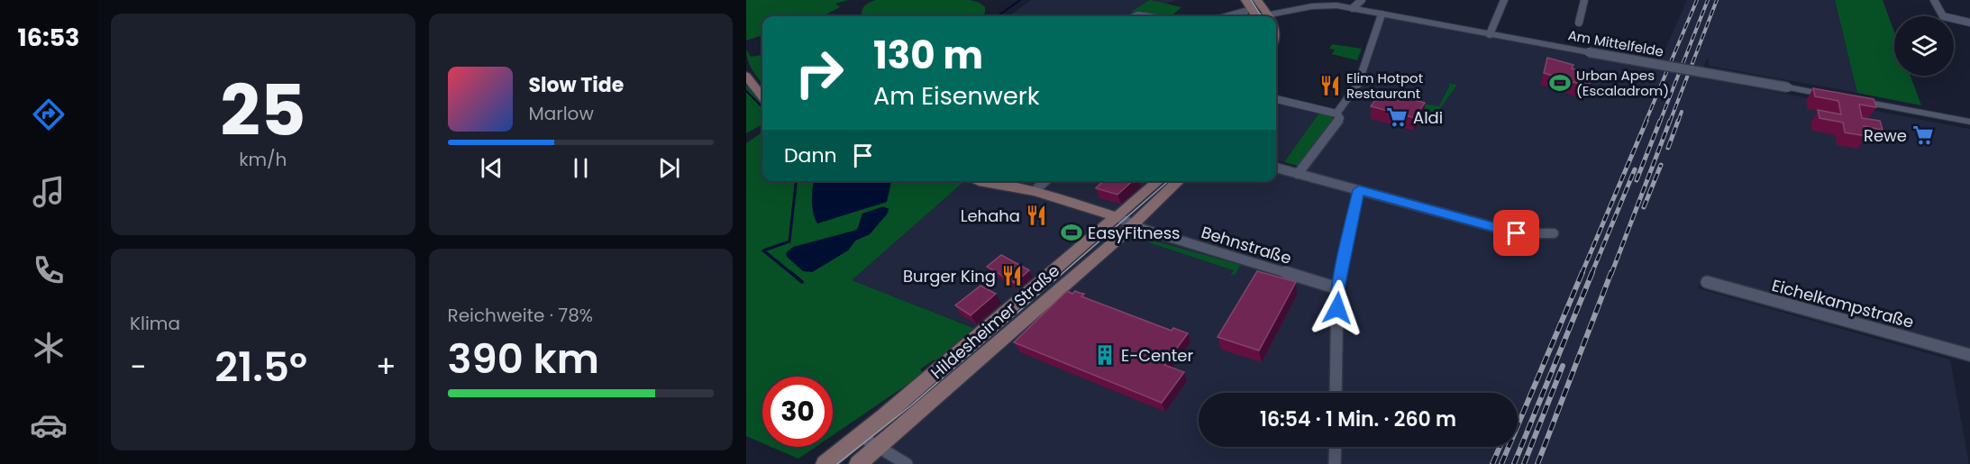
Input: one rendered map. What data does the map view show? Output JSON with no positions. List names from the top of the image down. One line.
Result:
{"streets":{"main road":["Hildesheimer Straße"],"street":["Am Mittelfelde","Behnstraße","Eichelkampstraße"]},"crossings":[["Behnstraße","Hildesheimer Straße"]],"places":{"sports":["Urban Apes (Escaladrom)","EasyFitness"],"restaurant":["Elim Hotpot Restaurant","Lehaha","Burger King"],"supermarket":["Aldi","Rewe"],"building":["E-Center"]},"page":{"tabs":"16:53","tile":[["25","km/h"],"Klima",["Reichweite · 78%","390 km"]],"turn":["130 m","Am Eisenwerk"],"song":["Slow Tide","Marlow"],"then":"Dann","heat":["−","21.5°","+"],"limit":"30","trip":"16:54 · 1 Min. · 260 m"}}
